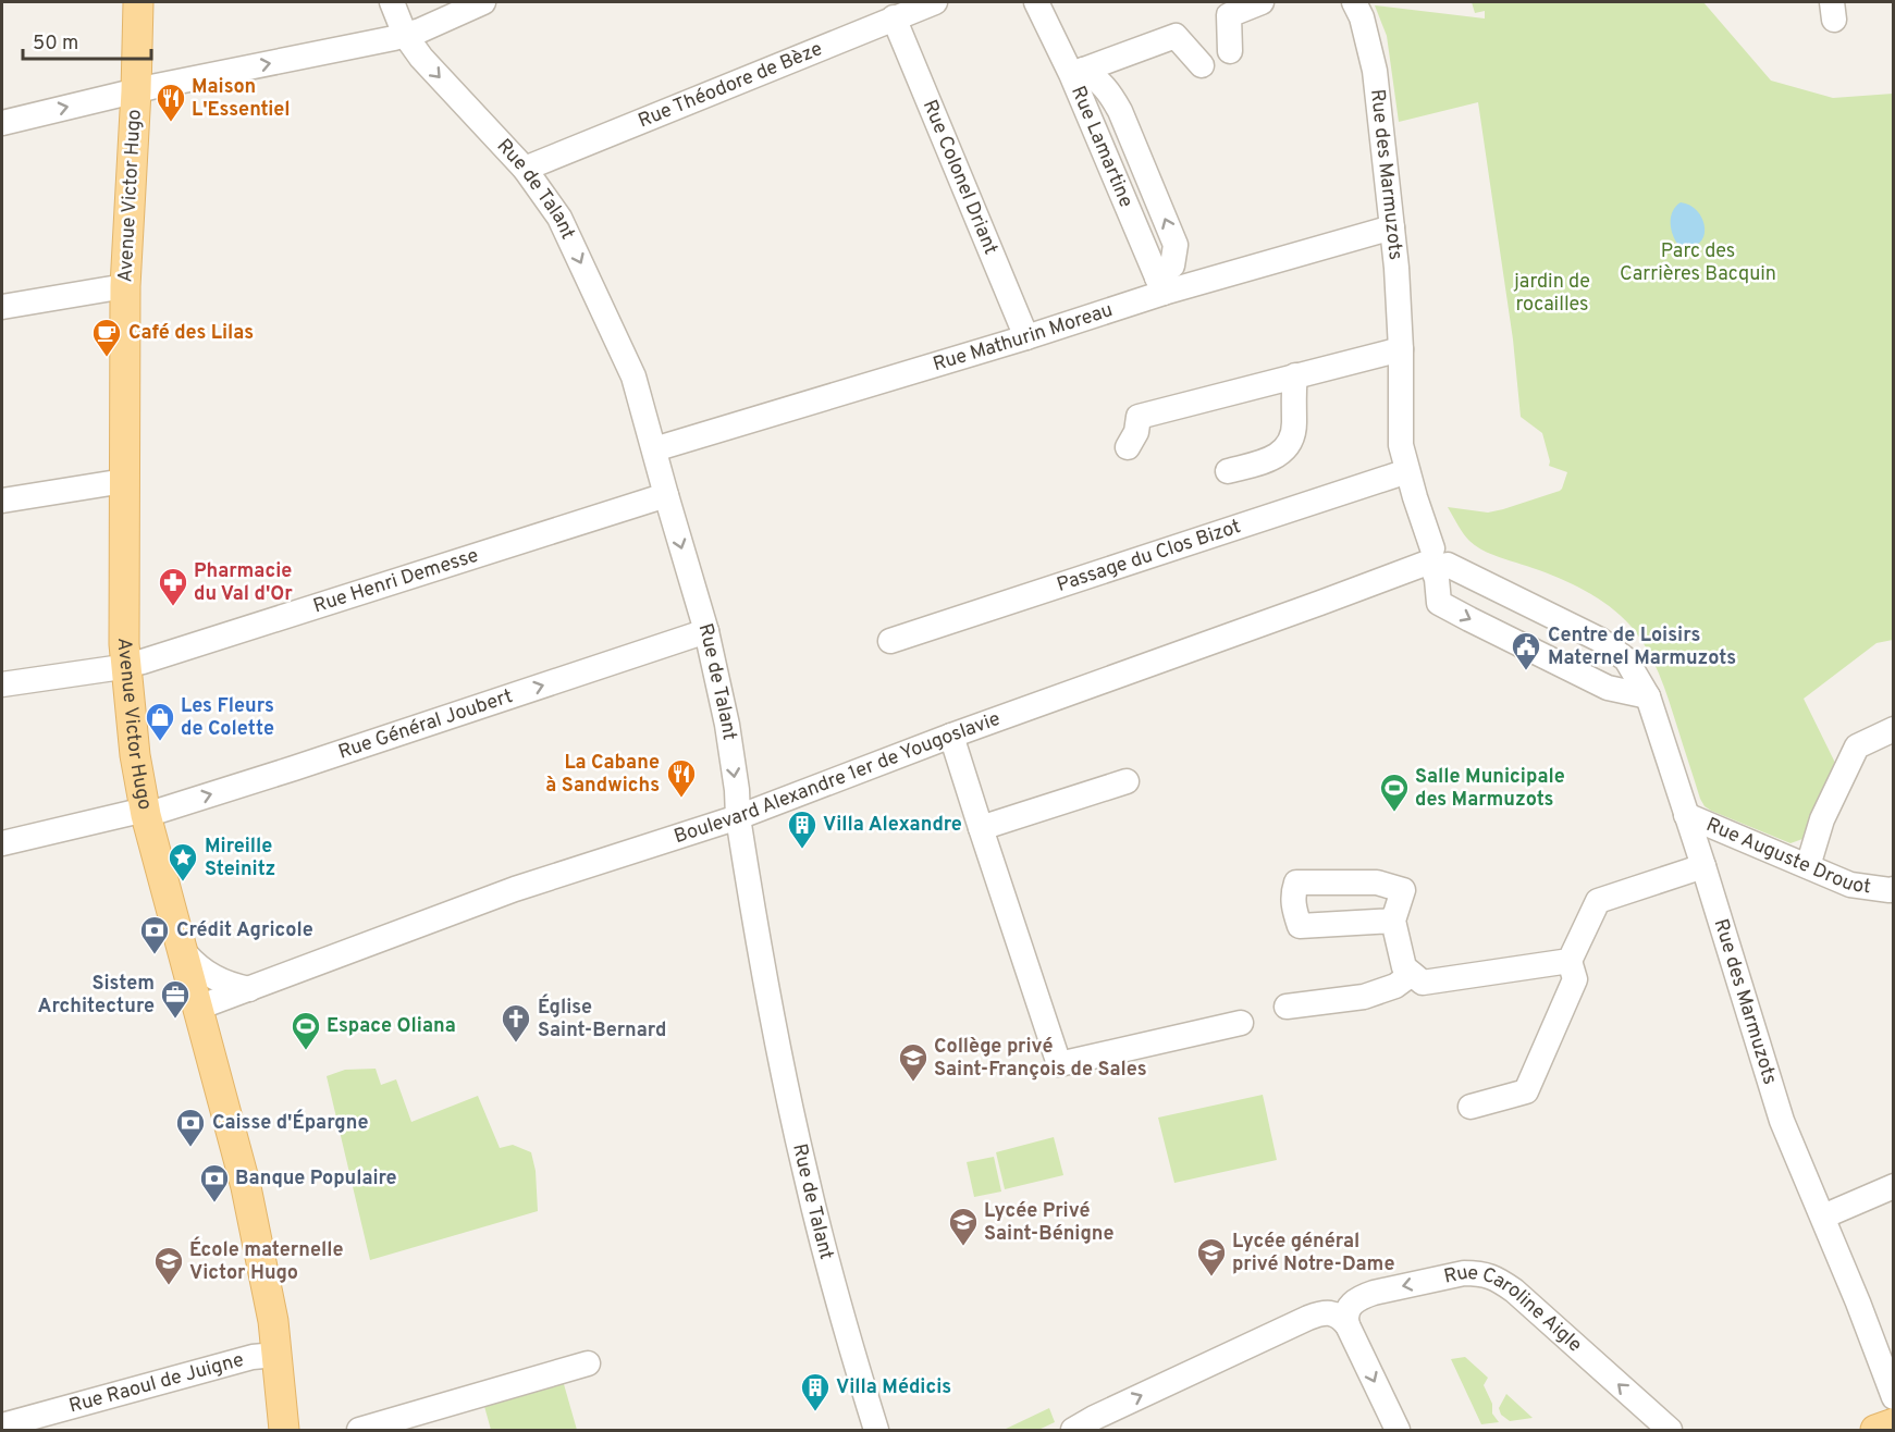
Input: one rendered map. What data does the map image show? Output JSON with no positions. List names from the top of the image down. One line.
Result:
{"streets":{"main road":["Avenue Victor Hugo"],"street":["Rue Théodore de Bèze","Rue Lamartine","Rue des Marmuzots","Rue Colonel Driant","Rue de Talant","Rue Mathurin Moreau","Passage du Clos Bizot","Rue Henri Demesse","Rue Général Joubert","Boulevard Alexandre 1er de Yougoslavie","Rue Auguste Drouot","Rue Caroline Aigle","Rue Raoul de Juigne"]},"crossings":[["Rue Théodore de Bèze","Rue Colonel Driant"],["Rue Théodore de Bèze","Rue de Talant"],["Rue Lamartine","Rue Mathurin Moreau"],["Rue des Marmuzots","Rue Mathurin Moreau"],["Rue des Marmuzots","Passage du Clos Bizot"],["Rue des Marmuzots","Boulevard Alexandre 1er de Yougoslavie"],["Rue des Marmuzots","Rue Auguste Drouot"],["Rue Colonel Driant","Rue Mathurin Moreau"],["Rue de Talant","Rue Mathurin Moreau"],["Rue de Talant","Rue Henri Demesse"],["Rue de Talant","Rue Général Joubert"],["Rue de Talant","Boulevard Alexandre 1er de Yougoslavie"],["Avenue Victor Hugo","Rue Henri Demesse"],["Avenue Victor Hugo","Rue Général Joubert"],["Avenue Victor Hugo","Boulevard Alexandre 1er de Yougoslavie"],["Avenue Victor Hugo","Rue Raoul de Juigne"]],"one_way":["Rue de Talant","Rue Général Joubert","Rue Caroline Aigle"],"parks":["Parc des Carrières Bacquin","jardin de rocailles"],"places":{"restaurant":["Maison L'Essentiel","La Cabane à Sandwichs"],"cafe":["Café des Lilas"],"pharmacy":["Pharmacie du Val d'Or"],"public building":["Centre de Loisirs Maternel Marmuzots"],"shop":["Les Fleurs de Colette"],"sports":["Salle Municipale des Marmuzots","Espace Oliana"],"building":["Villa Alexandre","Villa Médicis"],"place":["Mireille Steinitz"],"bank":["Crédit Agricole","Caisse d'Épargne","Banque Populaire"],"office":["Sistem Architecture"],"church":["Église Saint-Bernard"],"school or university":["Collège privé Saint-François de Sales","Lycée Privé Saint-Bénigne","Lycée général privé Notre-Dame","École maternelle Victor Hugo"]},"scale_bar":"50 m"}
